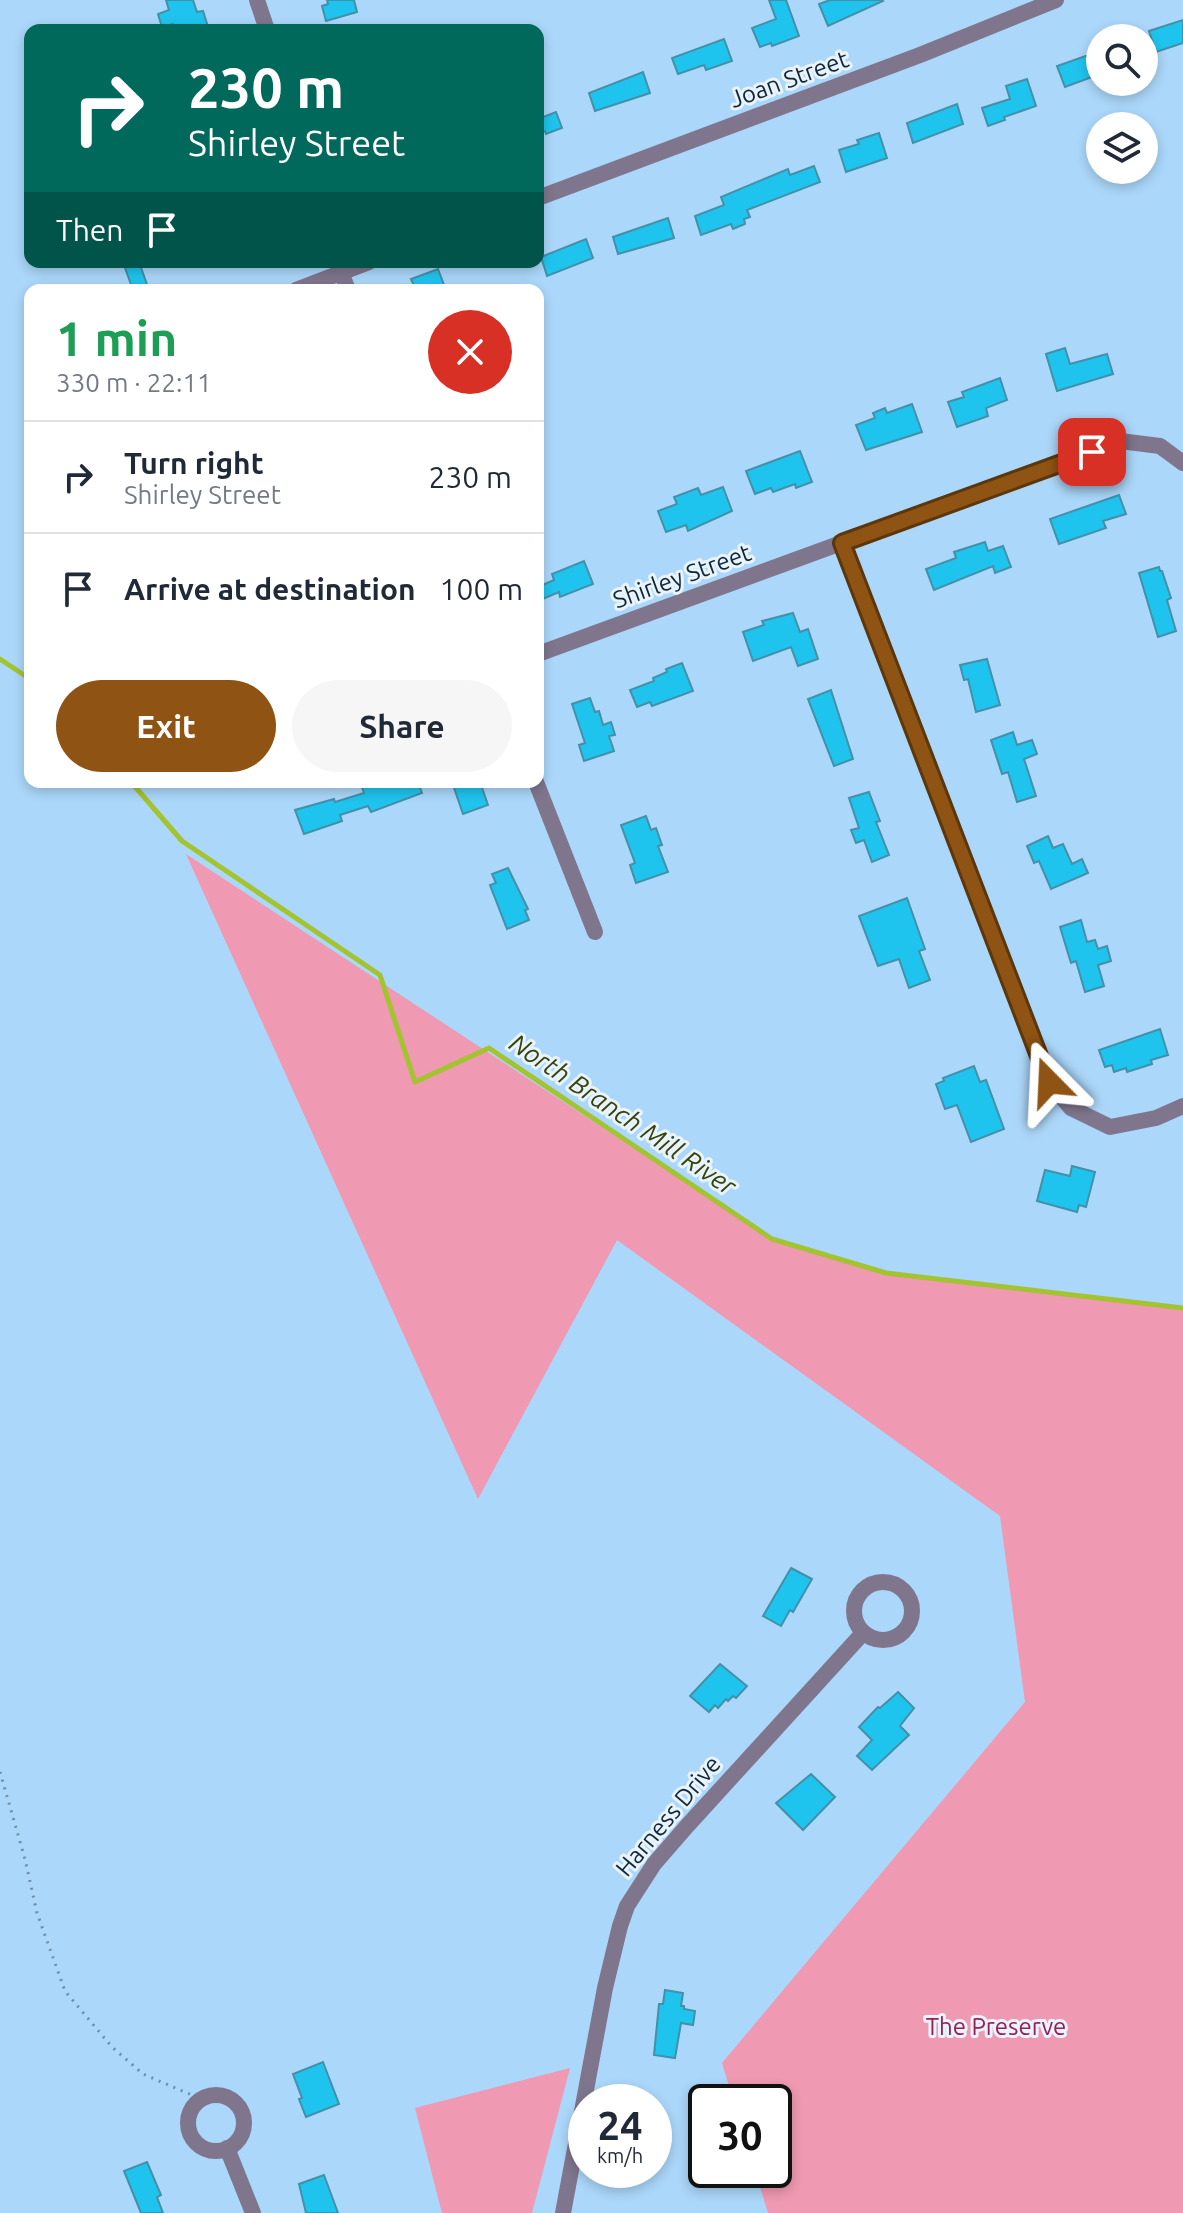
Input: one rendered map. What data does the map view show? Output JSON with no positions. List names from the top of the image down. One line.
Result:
{"streets":{"street":["Joan Street","Shirley Street","Harness Drive"]},"water":["North Branch Mill River"],"parks":["The Preserve"],"page":{"turn":["230 m","Shirley Street"],"then":"Then","heading":["1 min","330 m · 22:11"],"list":[{"name":"Turn right","note":"Shirley Street","value":"230 m"},{"name":"Arrive at destination","value":"100 m"}],"buttons":["Exit","Share"],"speed":"24 km/h","limit":"30"}}
